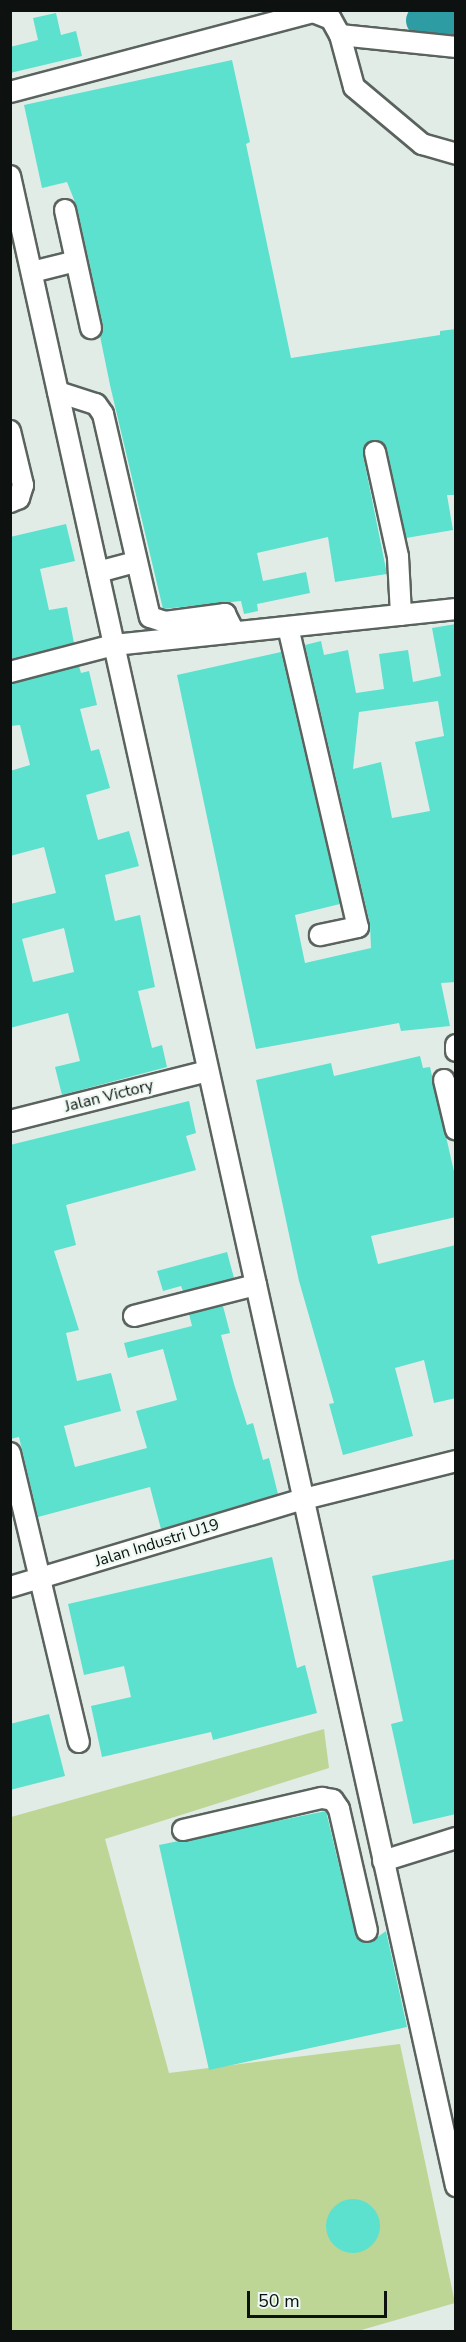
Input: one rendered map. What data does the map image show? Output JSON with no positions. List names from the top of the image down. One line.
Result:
{"streets":{"street":["Jalan Victory","Jalan Industri U19"]},"scale_bar":"50 m"}
